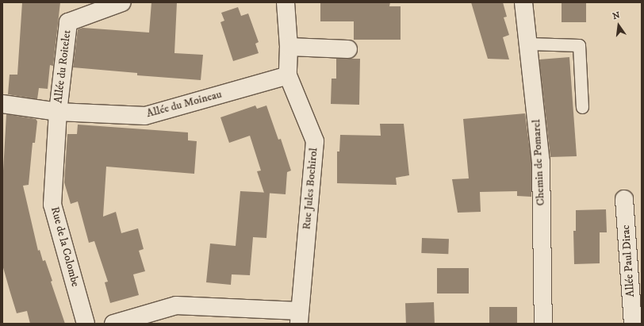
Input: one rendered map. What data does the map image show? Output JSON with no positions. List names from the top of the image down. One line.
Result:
{"streets":{"street":["Allée du Roitelet","Allée du Moineau","Chemin de Pomarel","Rue Jules Bochirol","Rue de la Colombe","Allée Paul Dirac"]},"crossings":[["Allée du Roitelet","Allée du Moineau"],["Allée du Roitelet","Rue de la Colombe"],["Allée du Moineau","Rue Jules Bochirol"],["Allée du Moineau","Rue de la Colombe"]],"north":"top"}
